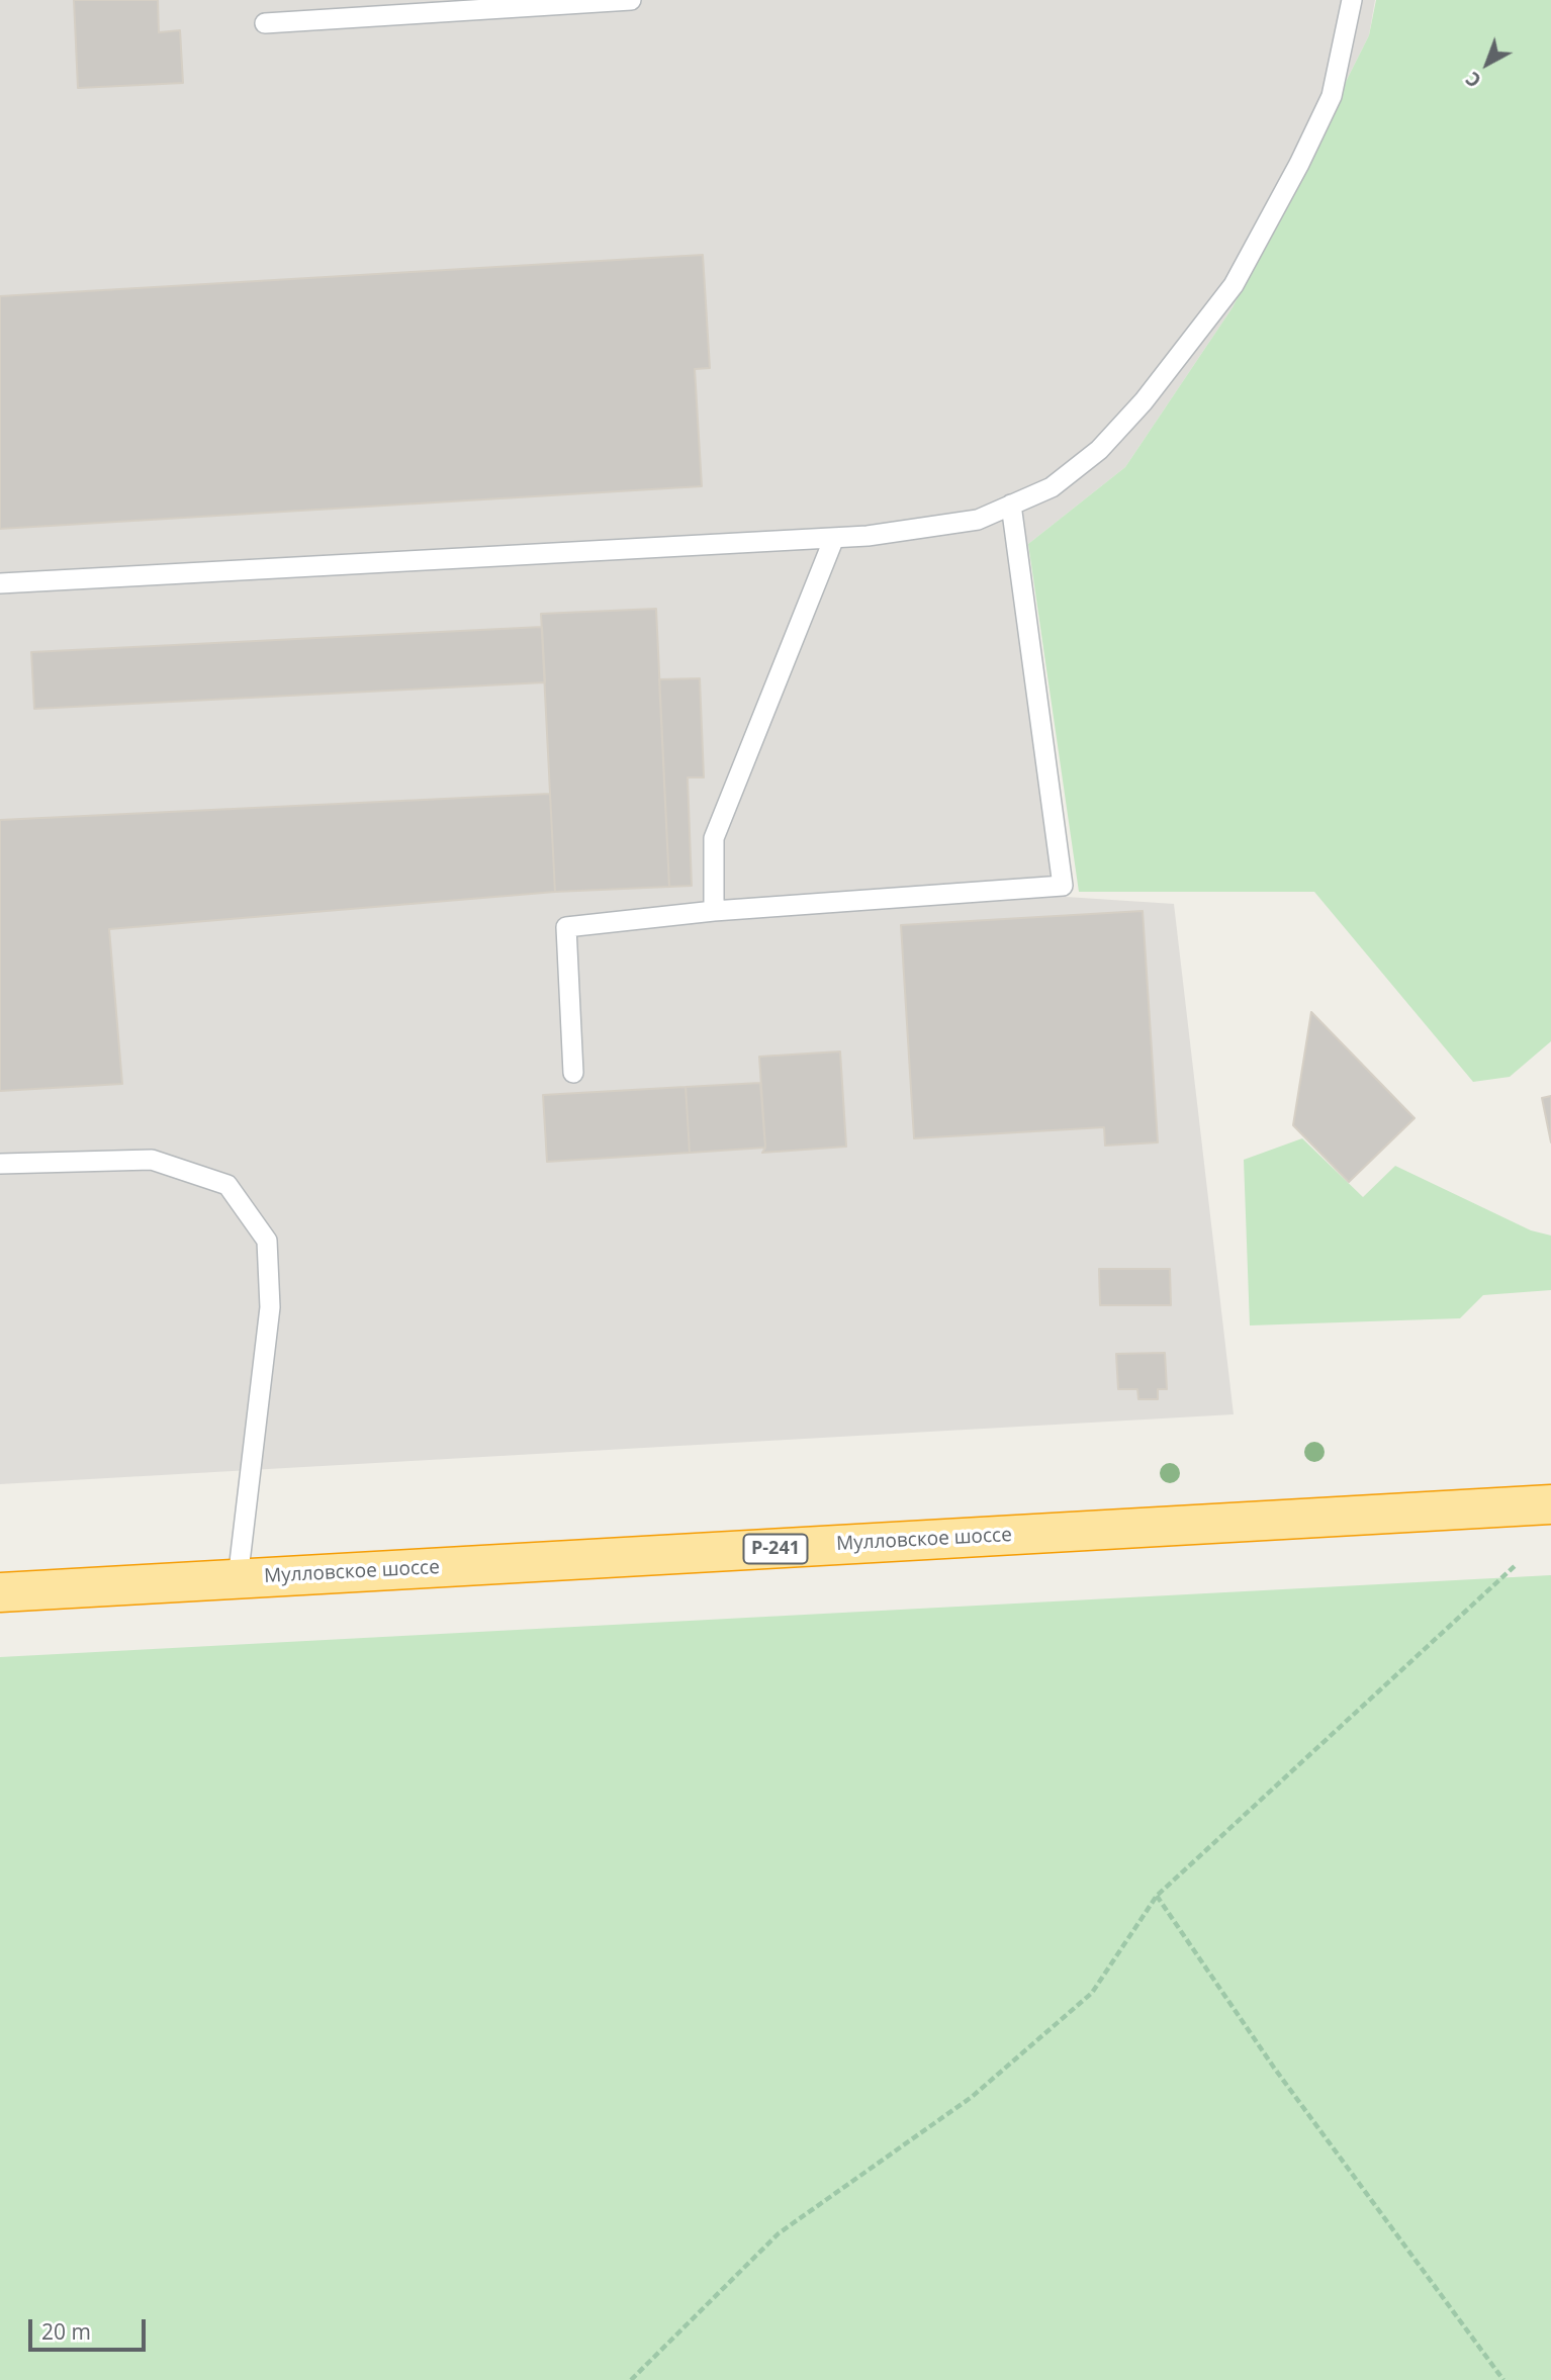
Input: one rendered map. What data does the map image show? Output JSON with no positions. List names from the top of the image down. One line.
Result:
{"streets":{"highway":["Мулловское шоссе","Р-241"]},"scale_bar":"20 m","north":"bottom left"}
